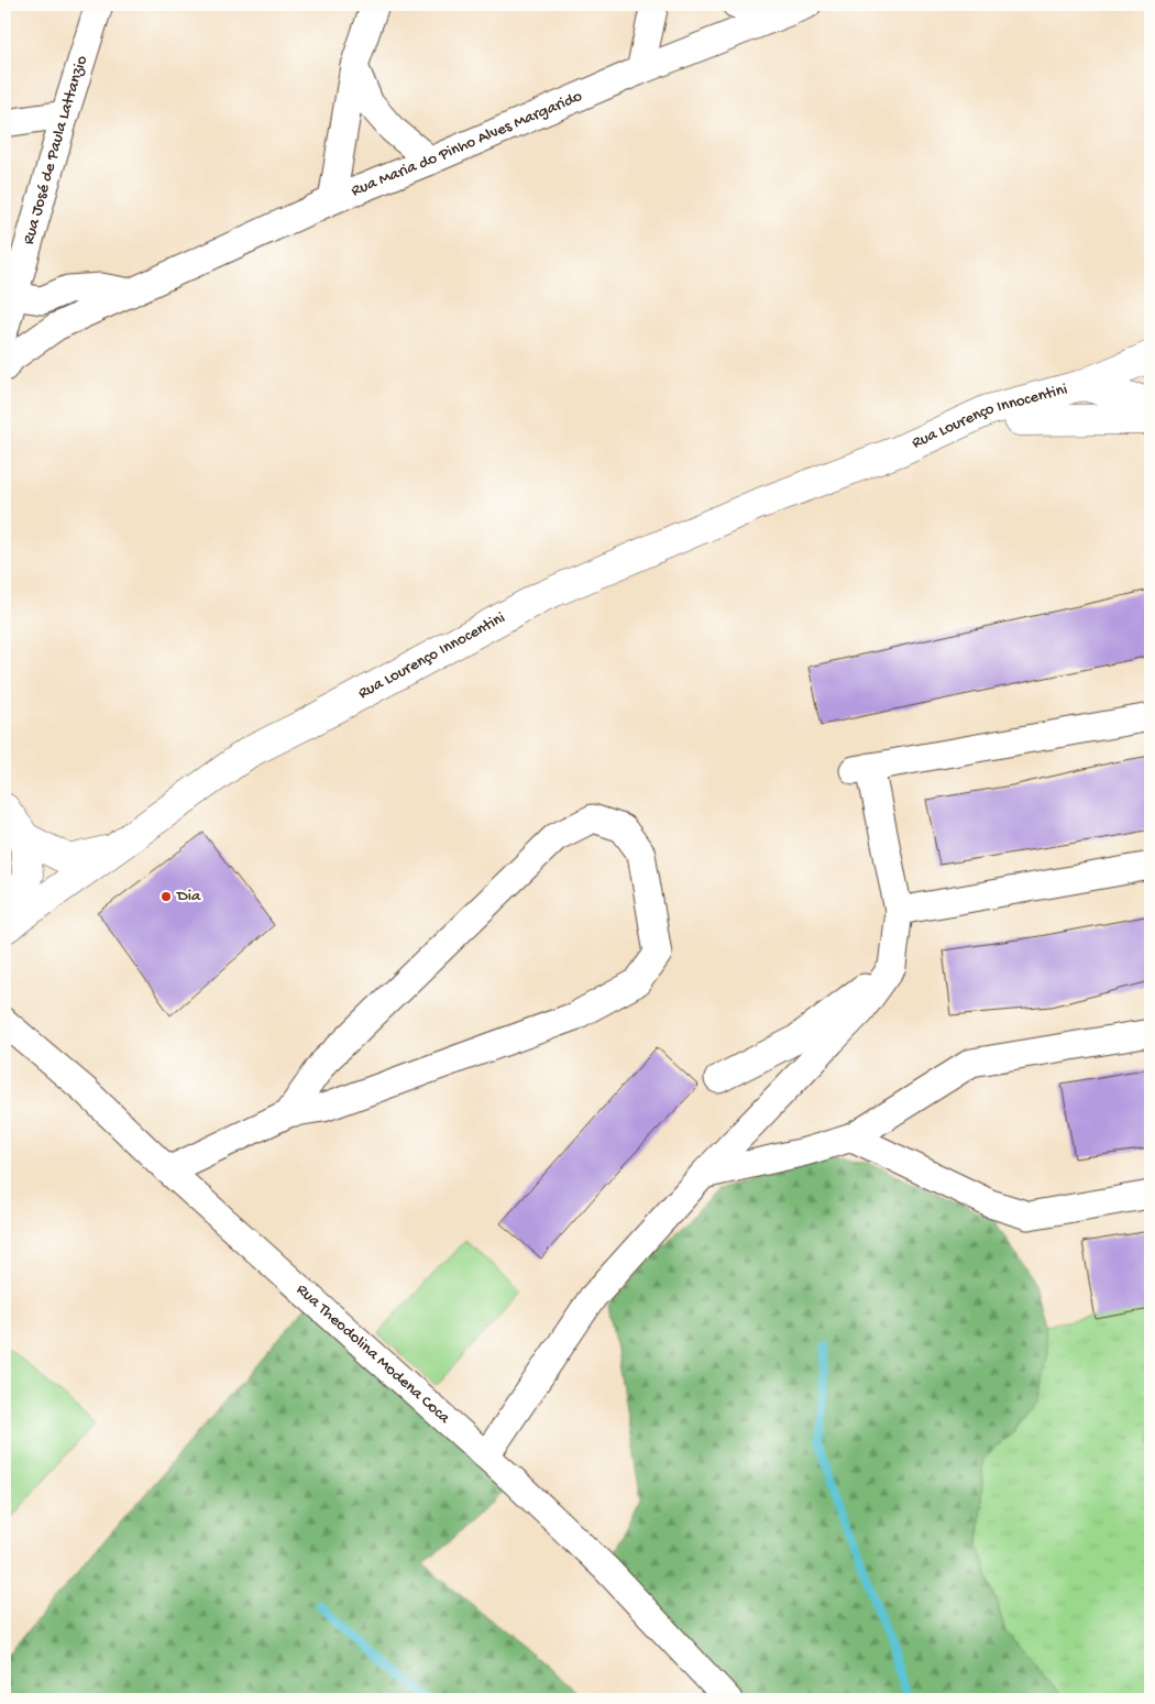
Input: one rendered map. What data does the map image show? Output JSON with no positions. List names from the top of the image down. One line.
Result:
{"streets":{"main road":["Rua Lourenço Innocentini"],"street":["Rua Maria do Pinho Alves Margarido","Rua José de Paula Lattanzio","Rua Theodolina Modena Coca"]},"places":["Dia"]}
